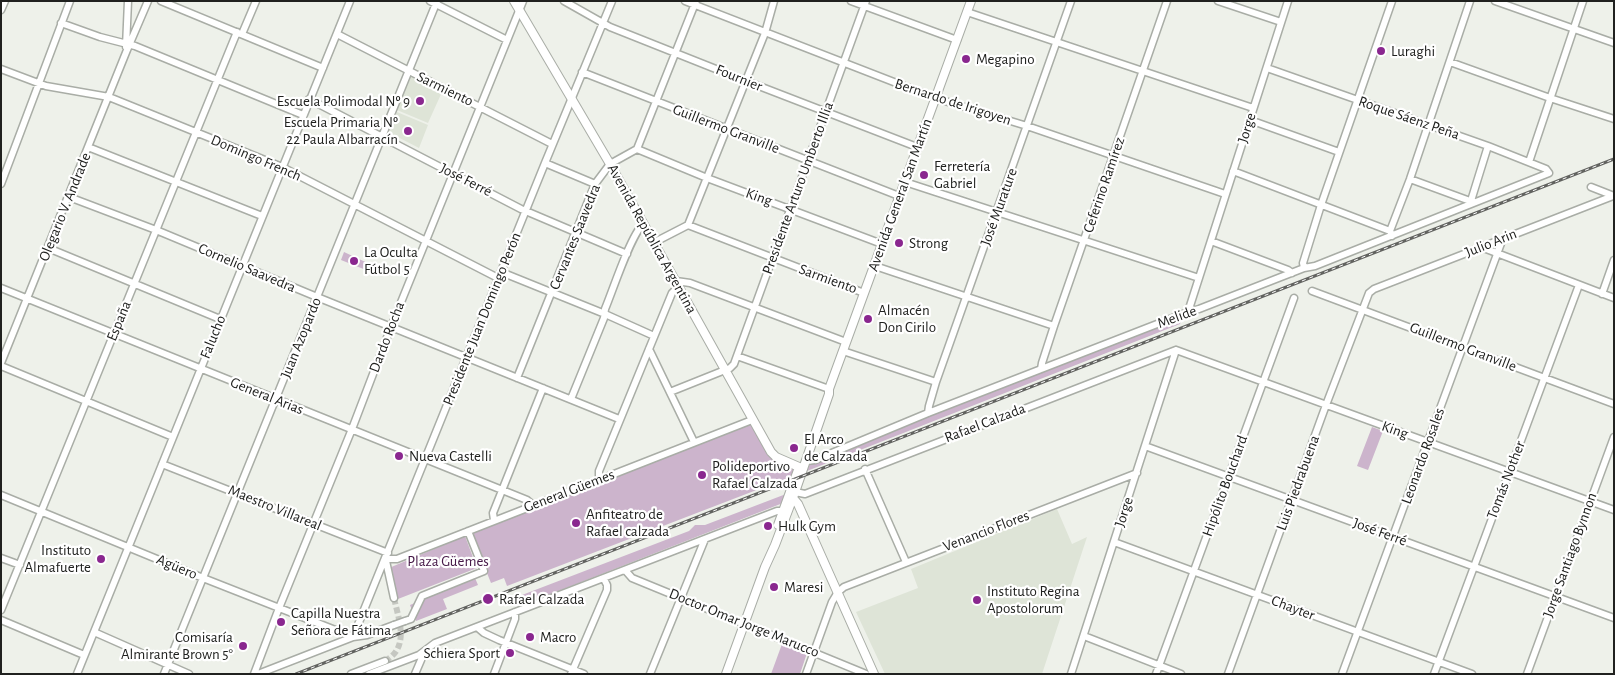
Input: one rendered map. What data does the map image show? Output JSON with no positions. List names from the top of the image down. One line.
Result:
{"streets":{"main road":["Avenida General San Martín","Avenida República Argentina"],"street":["Fournier","Sarmiento","Bernardo de Irigoyen","Roque Sáenz Peña","Jorge","Guillermo Granville","Domingo French","José Ferré","Ceferino Ramírez","Presidente Arturo Umberto Illia","King","Olegario V. Andrade","José Murature","Cervantes Saavedra","Julio Arin","Cornelio Saavedra","Melide","Presidente Juan Domingo Perón","España","Falucho","Dardo Rocha","Juan Azopardo","General Arias","Rafael Calzada","Leonardo Rosales","Tomás Nother","Luis Piedrabuena","Hipólito Bouchard","General Güemes","Maestro Villareal","Venancio Flores","Jorge Santiago Bynnon","Agüero","Chayter","Doctor Omar Jorge Marucco"]},"crossings":[["Fournier","Presidente Arturo Umberto Illia"],["Fournier","Avenida General San Martín"],["Fournier","Presidente Juan Domingo Perón"],["Sarmiento","Presidente Arturo Umberto Illia"],["Sarmiento","Avenida General San Martín"],["Sarmiento","Presidente Juan Domingo Perón"],["Sarmiento","Falucho"],["Sarmiento","Dardo Rocha"],["Sarmiento","Juan Azopardo"],["Bernardo de Irigoyen","Jorge"],["Bernardo de Irigoyen","Ceferino Ramírez"],["Bernardo de Irigoyen","Presidente Arturo Umberto Illia"],["Bernardo de Irigoyen","Avenida General San Martín"],["Bernardo de Irigoyen","José Murature"],["Roque Sáenz Peña","Jorge"],["Roque Sáenz Peña","Melide"],["Jorge","José Ferré"],["Jorge","King"],["Jorge","Melide"],["Jorge","Rafael Calzada"],["Jorge","Venancio Flores"],["Jorge","Chayter"],["Guillermo Granville","Presidente Arturo Umberto Illia"],["Guillermo Granville","Avenida General San Martín"],["Guillermo Granville","Presidente Juan Domingo Perón"],["Guillermo Granville","Leonardo Rosales"],["Guillermo Granville","Tomás Nother"],["Guillermo Granville","Luis Piedrabuena"],["Domingo French","Olegario V. Andrade"],["Domingo French","Cervantes Saavedra"],["Domingo French","Presidente Juan Domingo Perón"],["Domingo French","España"],["Domingo French","Falucho"],["Domingo French","Dardo Rocha"],["Domingo French","Juan Azopardo"],["José Ferré","Cervantes Saavedra"],["José Ferré","Presidente Juan Domingo Perón"],["José Ferré","Falucho"],["José Ferré","Dardo Rocha"],["José Ferré","Juan Azopardo"],["José Ferré","Leonardo Rosales"],["José Ferré","Tomás Nother"],["José Ferré","Luis Piedrabuena"],["José Ferré","Hipólito Bouchard"],["José Ferré","Jorge Santiago Bynnon"],["Ceferino Ramírez","Melide"],["Presidente Arturo Umberto Illia","King"],["Presidente Arturo Umberto Illia","Avenida República Argentina"],["Avenida General San Martín","King"],["Avenida General San Martín","Avenida República Argentina"],["Avenida General San Martín","Melide"],["Avenida General San Martín","Rafael Calzada"],["Avenida General San Martín","Doctor Omar Jorge Marucco"],["King","Cervantes Saavedra"],["King","Rafael Calzada"],["King","Leonardo Rosales"],["King","Tomás Nother"],["King","Luis Piedrabuena"],["King","Hipólito Bouchard"],["King","Jorge Santiago Bynnon"],["Olegario V. Andrade","Cornelio Saavedra"],["Olegario V. Andrade","General Arias"],["José Murature","Melide"],["Cervantes Saavedra","Avenida República Argentina"],["Cervantes Saavedra","Cornelio Saavedra"],["Avenida República Argentina","Presidente Juan Domingo Perón"],["Avenida República Argentina","Dardo Rocha"],["Avenida República Argentina","General Güemes"],["Julio Arin","Leonardo Rosales"],["Julio Arin","Luis Piedrabuena"],["Cornelio Saavedra","Presidente Juan Domingo Perón"],["Cornelio Saavedra","España"],["Cornelio Saavedra","Falucho"],["Cornelio Saavedra","Dardo Rocha"],["Cornelio Saavedra","Juan Azopardo"],["Presidente Juan Domingo Perón","General Arias"],["Presidente Juan Domingo Perón","General Güemes"],["Presidente Juan Domingo Perón","Maestro Villareal"],["Presidente Juan Domingo Perón","Agüero"],["España","General Arias"],["España","Agüero"],["Falucho","General Arias"],["Falucho","Maestro Villareal"],["Falucho","Agüero"],["Dardo Rocha","General Arias"],["Dardo Rocha","Maestro Villareal"],["Dardo Rocha","Agüero"],["Juan Azopardo","General Arias"],["Juan Azopardo","Maestro Villareal"],["Juan Azopardo","Agüero"],["General Arias","General Güemes"],["Leonardo Rosales","Chayter"],["Tomás Nother","Chayter"],["Luis Piedrabuena","Chayter"],["Hipólito Bouchard","Chayter"],["General Güemes","Maestro Villareal"]],"parks":["Plaza Güemes"],"places":["Luraghi","Megapino","Escuela Polimodal Nº 9","Escuela Primaria Nº 22 Paula Albarracín","Ferretería Gabriel","Strong","La Oculta Fútbol 5","Almacén Don Cirilo","El Arco de Calzada","Nueva Castelli","Polideportivo Rafael Calzada","Anfiteatro de Rafael calzada","Hulk Gym","Instituto Almafuerte","Maresi","Rafael Calzada","Instituto Regina Apostolorum","Capilla Nuestra Señora de Fátima","Macro","Comisaría Almirante Brown 5°","Schiera Sport"]}
